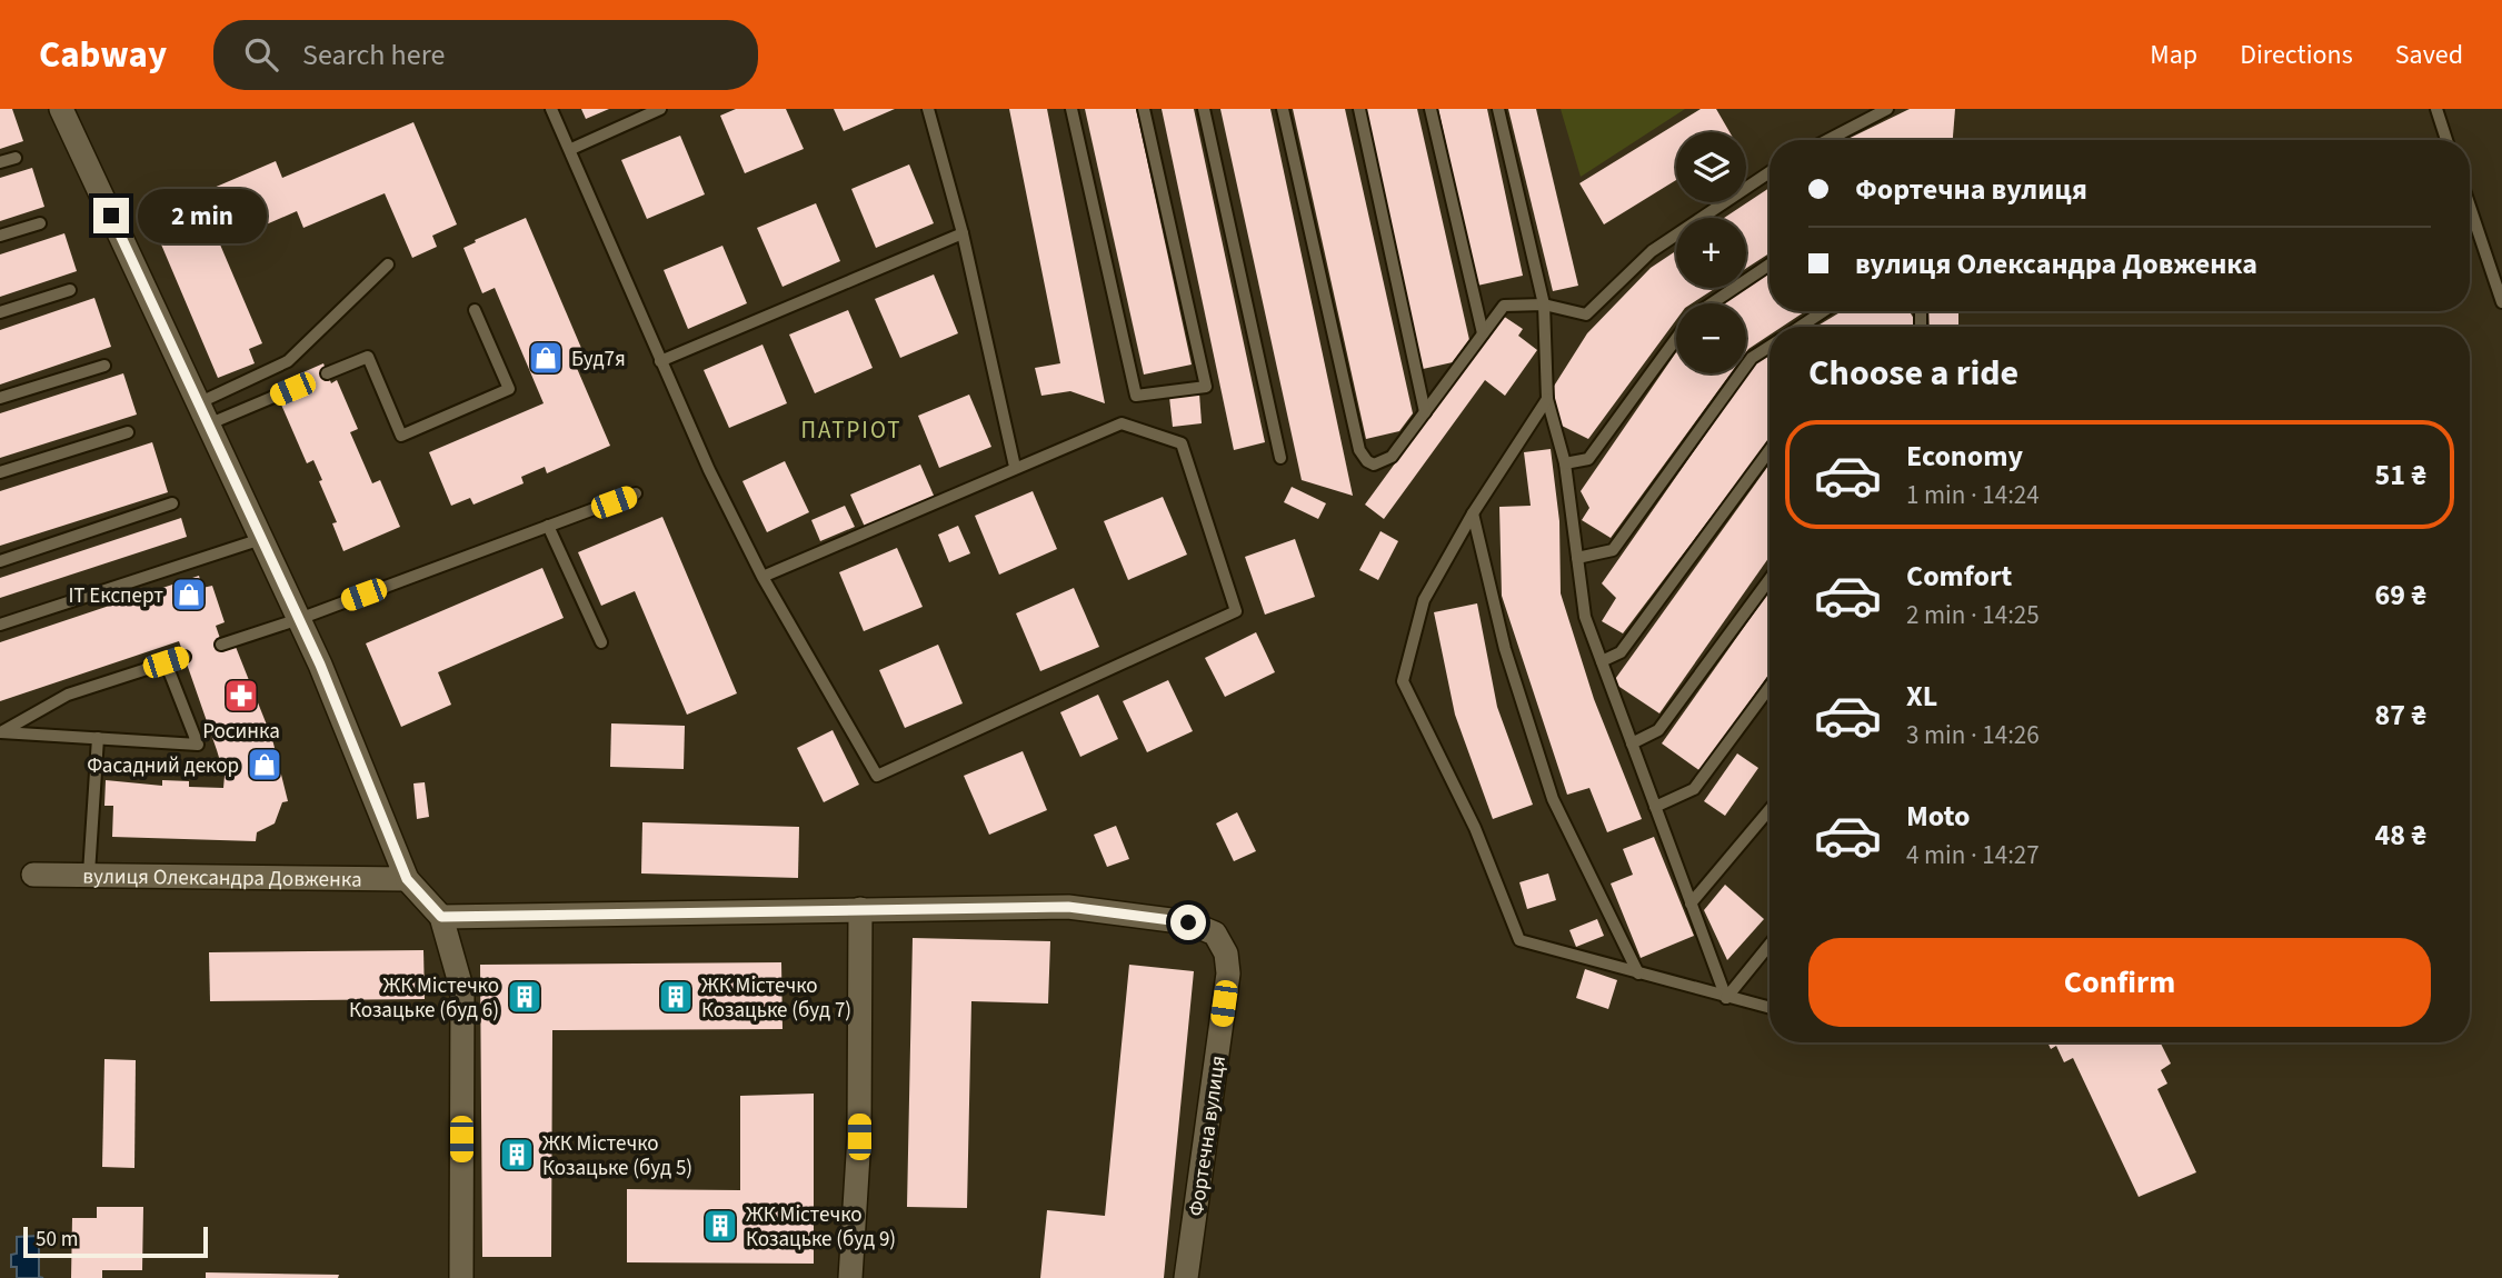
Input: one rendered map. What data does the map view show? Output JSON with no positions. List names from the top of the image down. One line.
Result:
{"streets":{"street":["вулиця Олександра Довженка","Фортечна вулиця"]},"districts":["ПАТРІОТ"],"places":{"shop":["Буд7я","IT Експерт","Фасадний декор"],"pharmacy":["Росинка"],"building":["ЖК Містечко Козацьке (буд 6)","ЖК Містечко Козацьке (буд 7)","ЖК Містечко Козацьке (буд 5)","ЖК Містечко Козацьке (буд 9)"]},"scale_bar":"50 m","page":{"header":"Cabway","search":"Search here","nav":["Map","Directions","Saved"],"map_buttons":["+","−"],"banner":["Фортечна вулиця","вулиця Олександра Довженка"],"bubble":"2 min","heading":"Choose a ride","list":[{"name":"Economy","note":"1 min · 14:24","value":"51 ₴"},{"name":"Comfort","note":"2 min · 14:25","value":"69 ₴"},{"name":"XL","note":"3 min · 14:26","value":"87 ₴"},{"name":"Moto","note":"4 min · 14:27","value":"48 ₴"}],"buttons":"Confirm","scale":"50 m"}}
